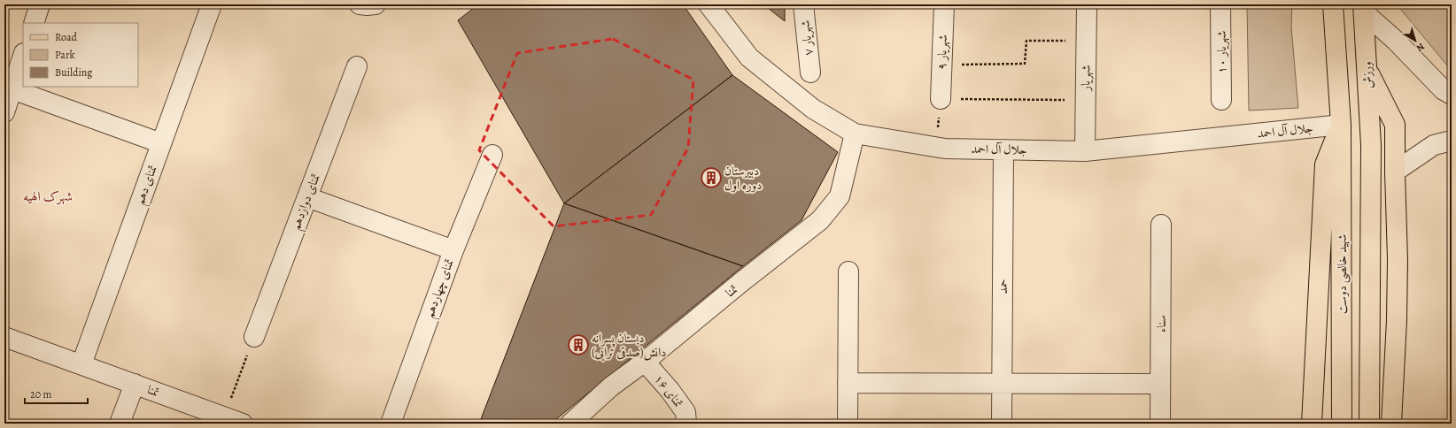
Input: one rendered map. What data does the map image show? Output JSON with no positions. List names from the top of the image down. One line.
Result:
{"streets":{"main road":["ورزش","شهید خالصی دوست"],"street":["شهریار ۷","شهریار ۹","شهریار ۱۰","شهریار","جلال آل احمد","تمنای دهم","تمنای دوازدهم","حمد","تمنای چهاردهم","تمنا","سناء","تمنای ۱۶"]},"crossings":[["شهریار","جلال آل احمد"],["جلال آل احمد","شهید خالصی دوست"],["جلال آل احمد","حمد"],["جلال آل احمد","تمنا"],["تمنای دهم","تمنا"],["تمنا","تمنای ۱۶"]],"districts":["شهرک الهیه"],"places":{"building":["دبیرستان دوره اول","دبستان پسرانه دانش(صدقی ترابی)"]},"legend":["Road","Park","Building"],"scale_bar":"20 m","north":"bottom right"}
